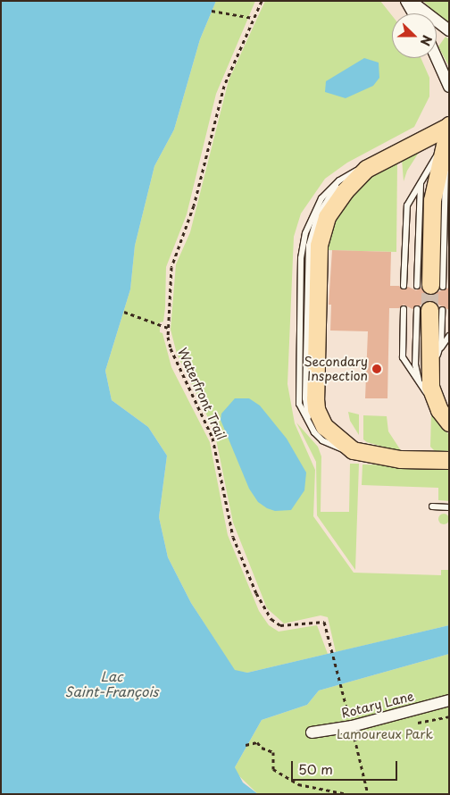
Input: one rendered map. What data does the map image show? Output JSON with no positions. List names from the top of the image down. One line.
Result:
{"streets":{"street":["Rotary Lane"],"path":["Waterfront Trail"]},"crossings":[["Waterfront Trail","Rotary Lane"]],"water":["Lac Saint-François"],"parks":["Lamoureux Park"],"places":["Secondary Inspection"],"scale_bar":"50 m","north":"right"}
